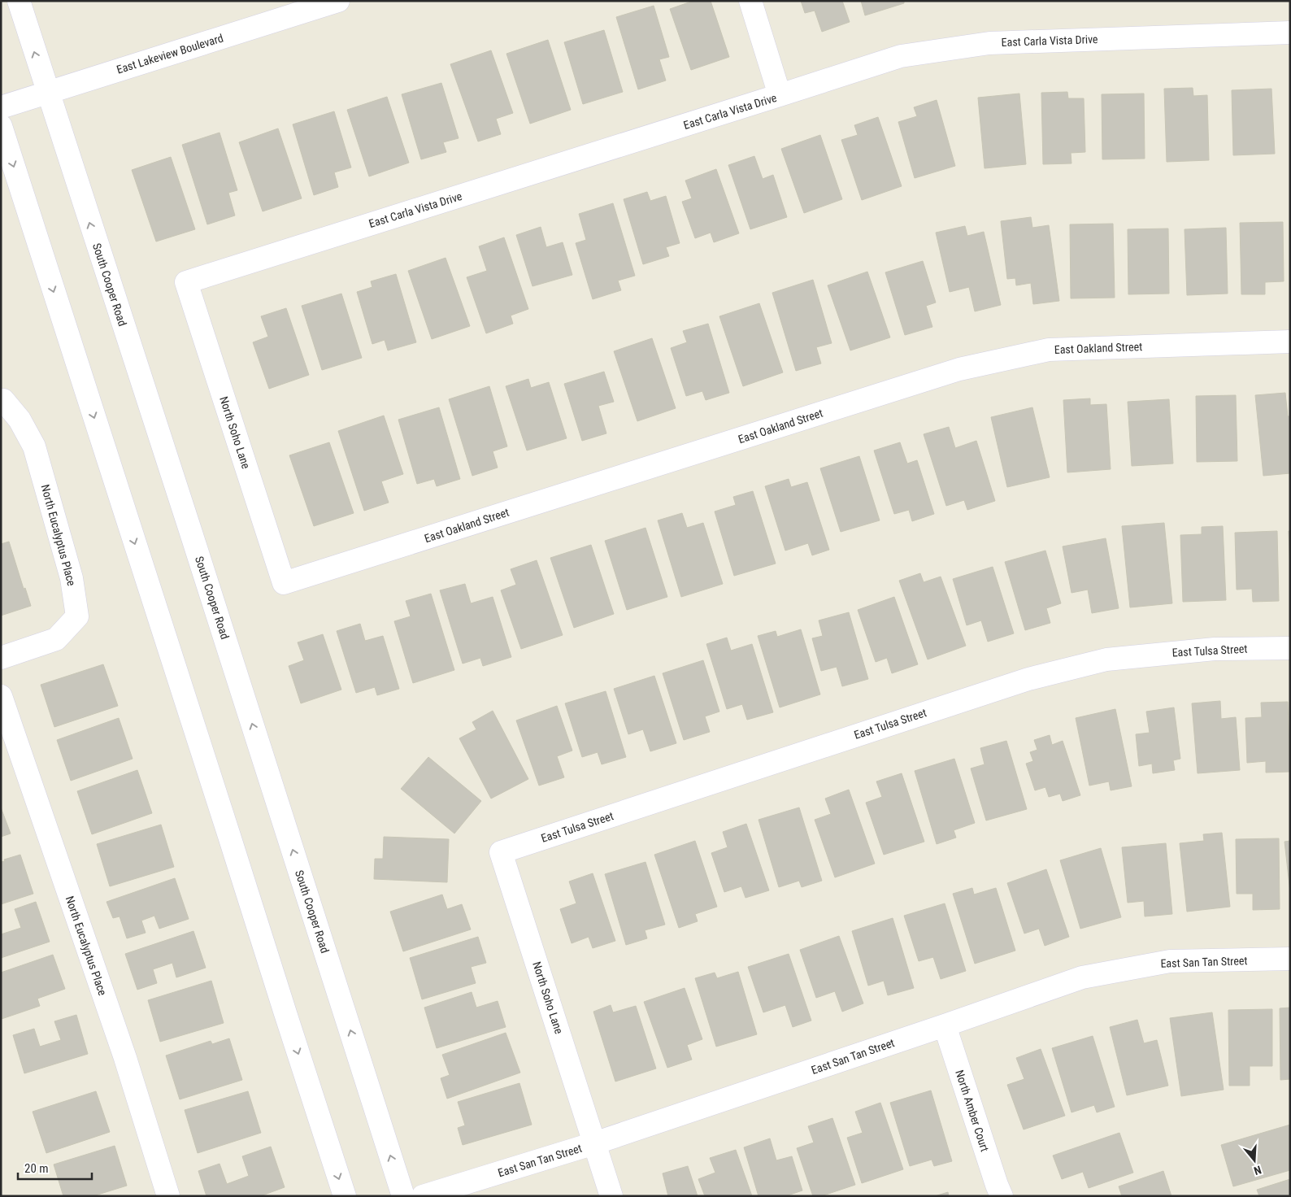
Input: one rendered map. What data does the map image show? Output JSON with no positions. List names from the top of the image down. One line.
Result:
{"streets":{"street":["East Carla Vista Drive","East Lakeview Boulevard","South Cooper Road","East Oakland Street","North Soho Lane","North Eucalyptus Place","East Tulsa Street","East San Tan Street","North Amber Court"]},"crossings":[["East Carla Vista Drive","North Soho Lane"],["East Lakeview Boulevard","South Cooper Road"],["East Oakland Street","North Soho Lane"],["North Soho Lane","East Tulsa Street"],["North Soho Lane","East San Tan Street"],["East San Tan Street","North Amber Court"]],"scale_bar":"20 m","north":"bottom"}
